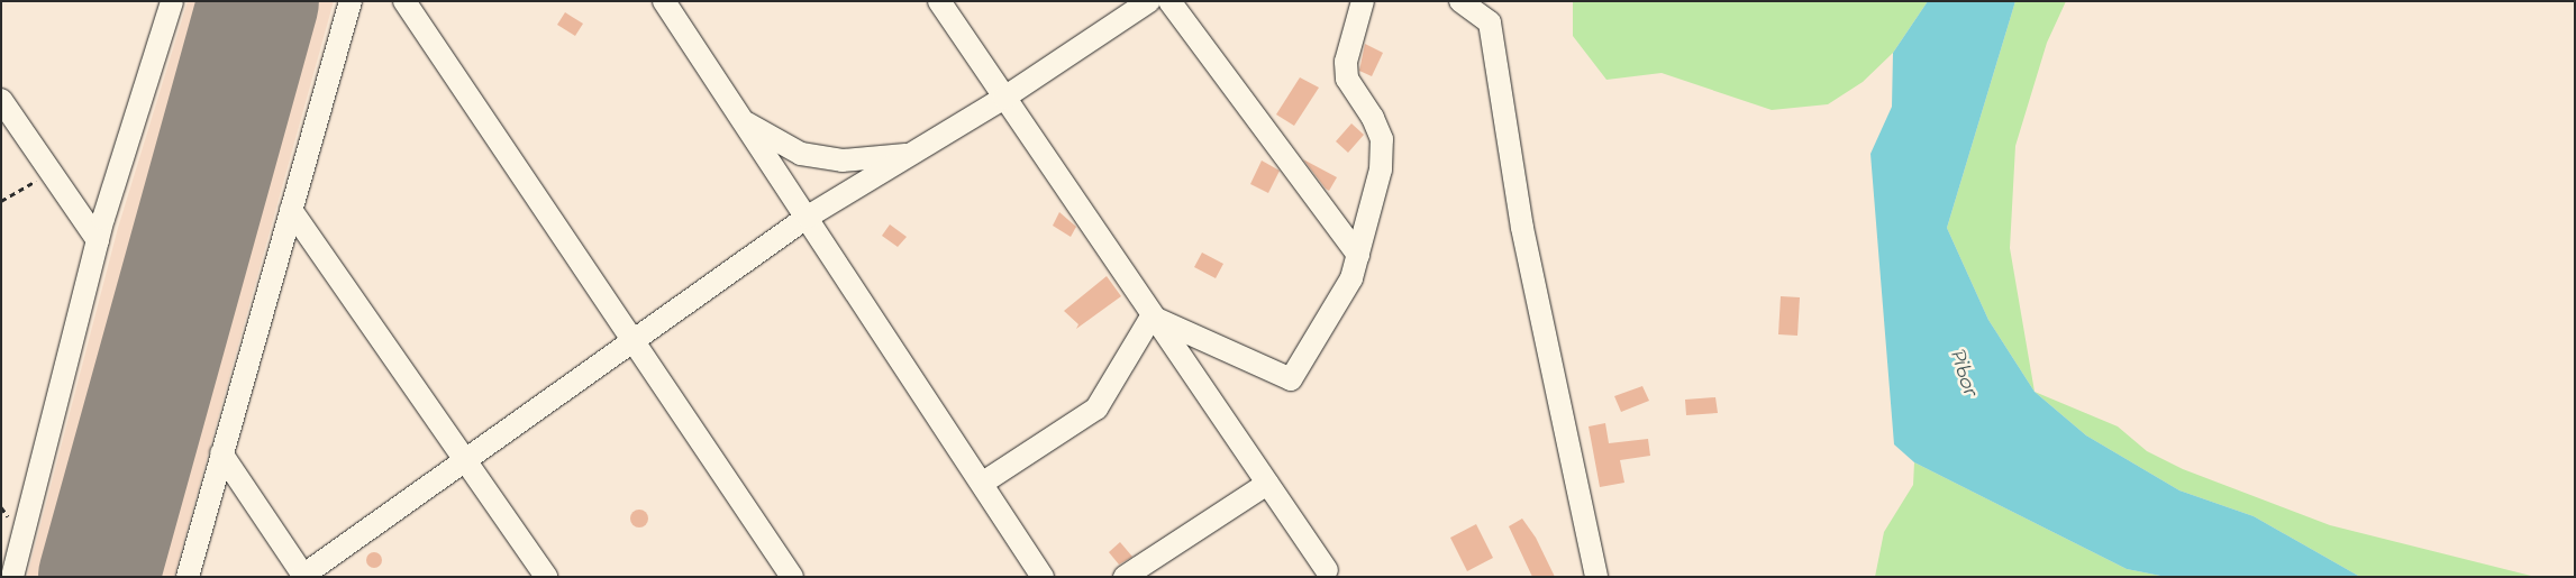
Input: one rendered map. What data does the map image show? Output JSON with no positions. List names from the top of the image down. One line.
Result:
{"water":["Pibor"]}
